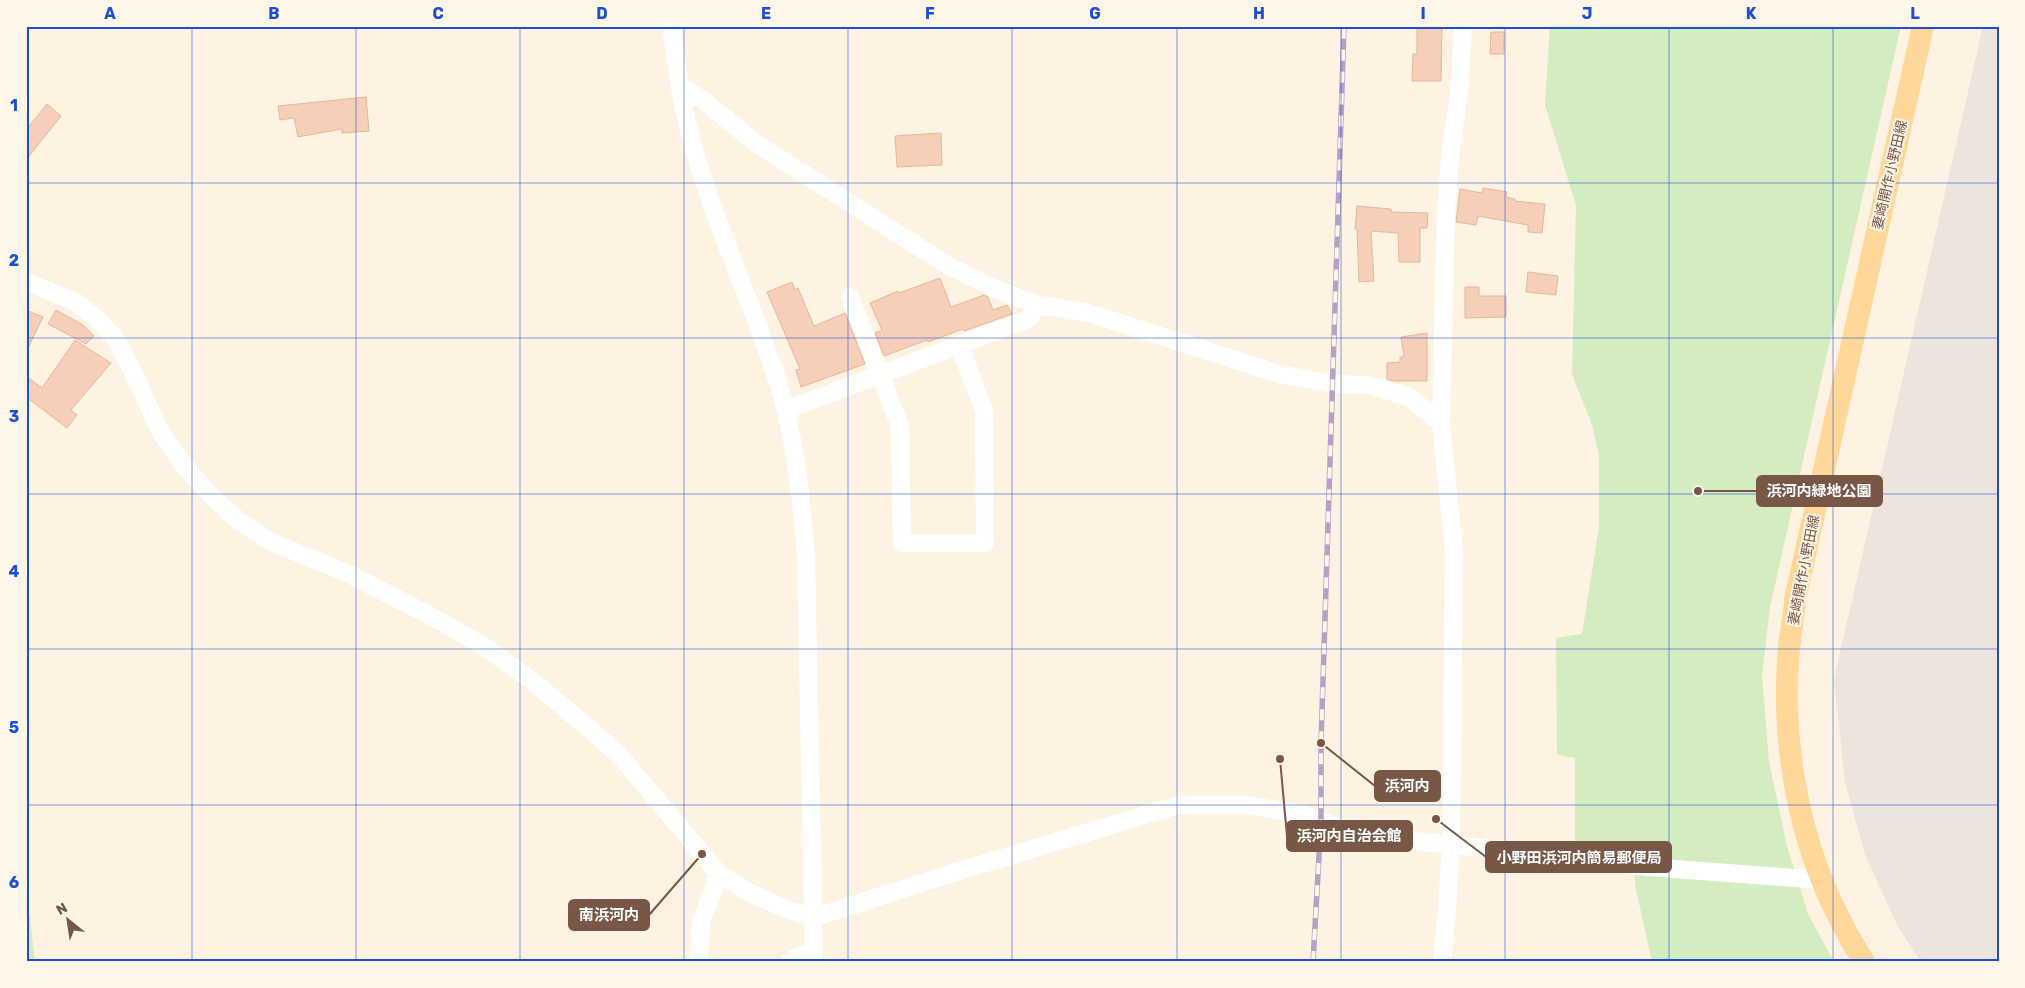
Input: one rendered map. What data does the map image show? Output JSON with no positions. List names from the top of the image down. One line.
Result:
{"streets":{"main road":["妻崎開作小野田線"]},"places":["浜河内緑地公園","浜河内","浜河内自治会館","小野田浜河内簡易郵便局","南浜河内"],"north":"top left","grid":{"columns":["A","B","C","D","E","F","G","H","I","J","K","L"],"rows":["1","2","3","4","5","6"]}}
